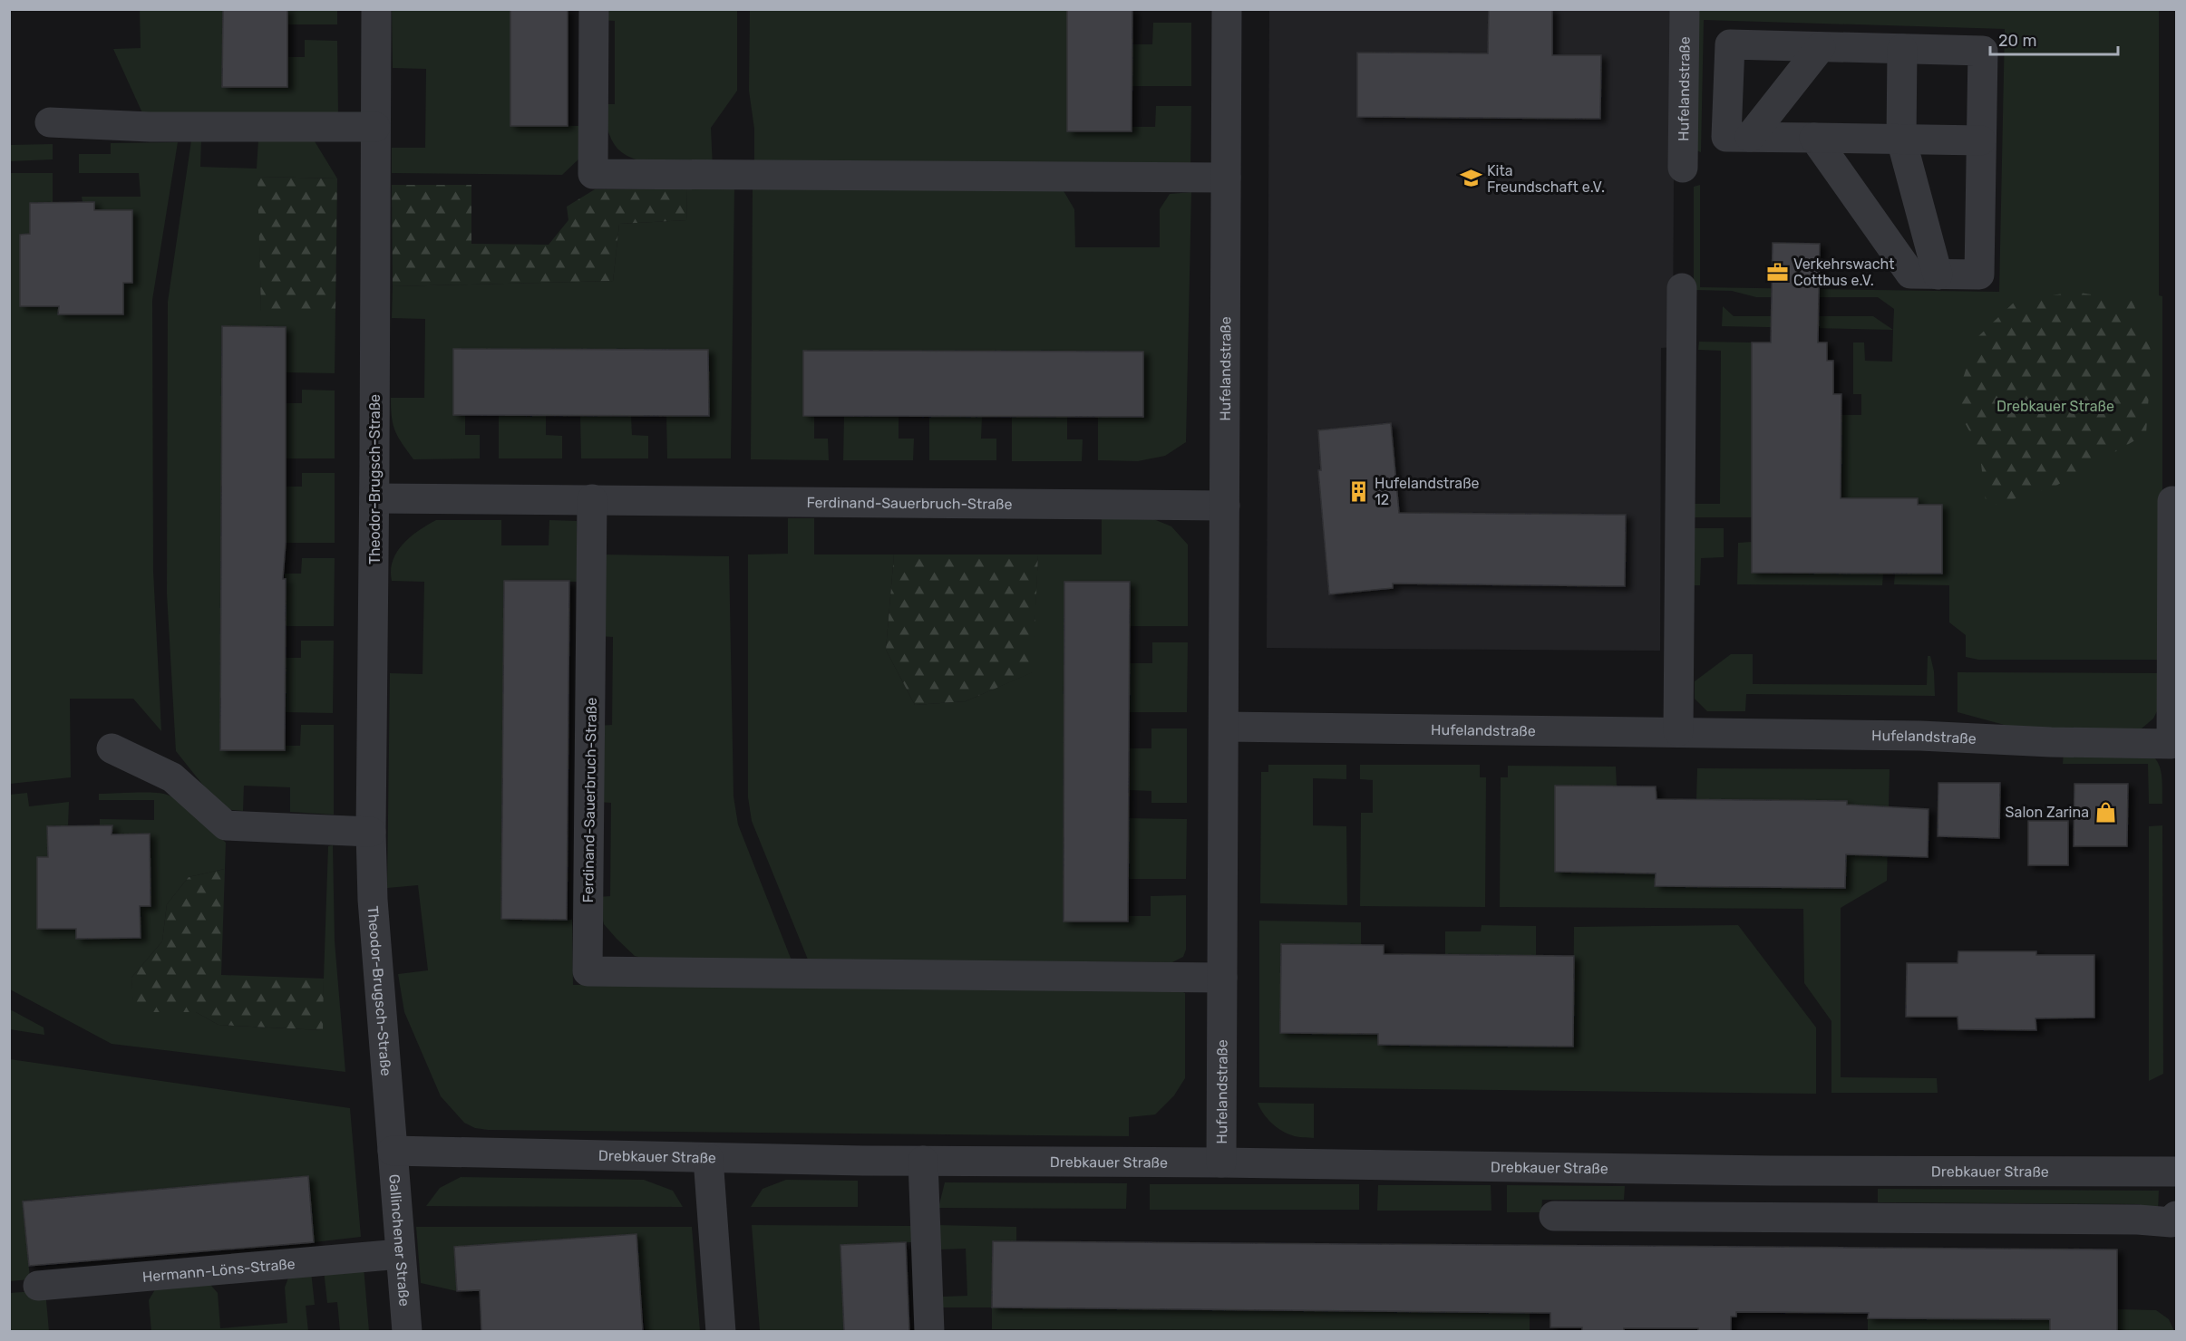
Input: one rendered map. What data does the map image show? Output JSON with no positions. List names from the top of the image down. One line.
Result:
{"streets":{"street":["Hufelandstraße","Theodor-Brugsch-Straße","Ferdinand-Sauerbruch-Straße","Drebkauer Straße","Gallinchener Straße","Hermann-Löns-Straße"]},"crossings":[["Hufelandstraße","Ferdinand-Sauerbruch-Straße"],["Hufelandstraße","Drebkauer Straße"],["Theodor-Brugsch-Straße","Ferdinand-Sauerbruch-Straße"],["Theodor-Brugsch-Straße","Drebkauer Straße"],["Theodor-Brugsch-Straße","Gallinchener Straße"],["Drebkauer Straße","Gallinchener Straße"],["Gallinchener Straße","Hermann-Löns-Straße"]],"parks":["Drebkauer Straße"],"places":{"school or university":["Kita Freundschaft e.V."],"office":["Verkehrswacht Cottbus e.V."],"building":["Hufelandstraße 12"],"shop":["Salon Zarina"]},"scale_bar":"20 m"}
